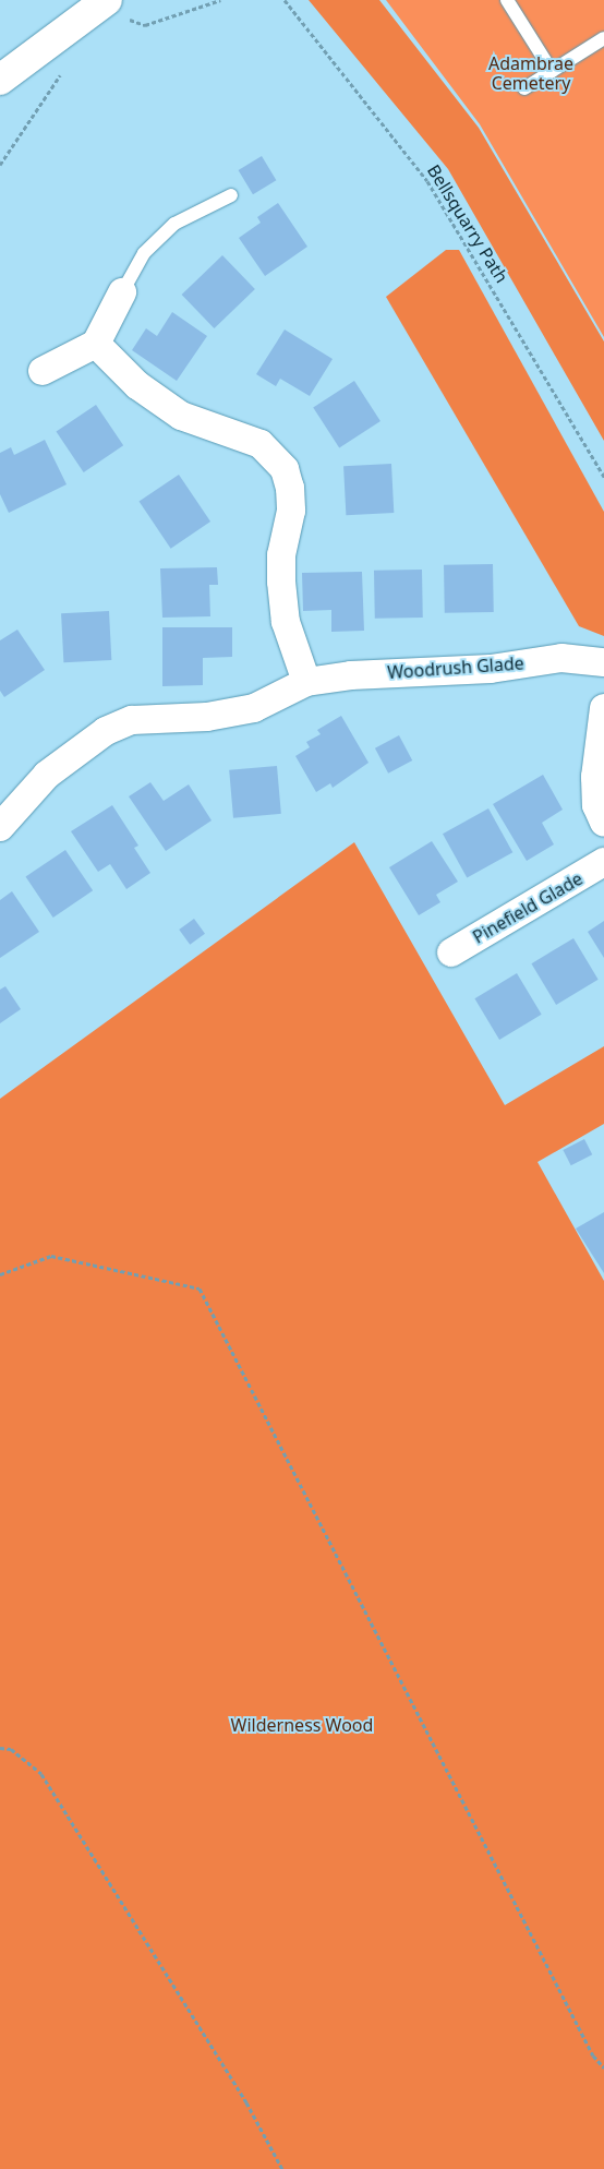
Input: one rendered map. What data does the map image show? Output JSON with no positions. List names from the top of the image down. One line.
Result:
{"streets":{"street":["Woodrush Glade","Pinefield Glade"],"path":["Bellsquarry Path"]},"parks":["Adambrae Cemetery","Wilderness Wood"]}
